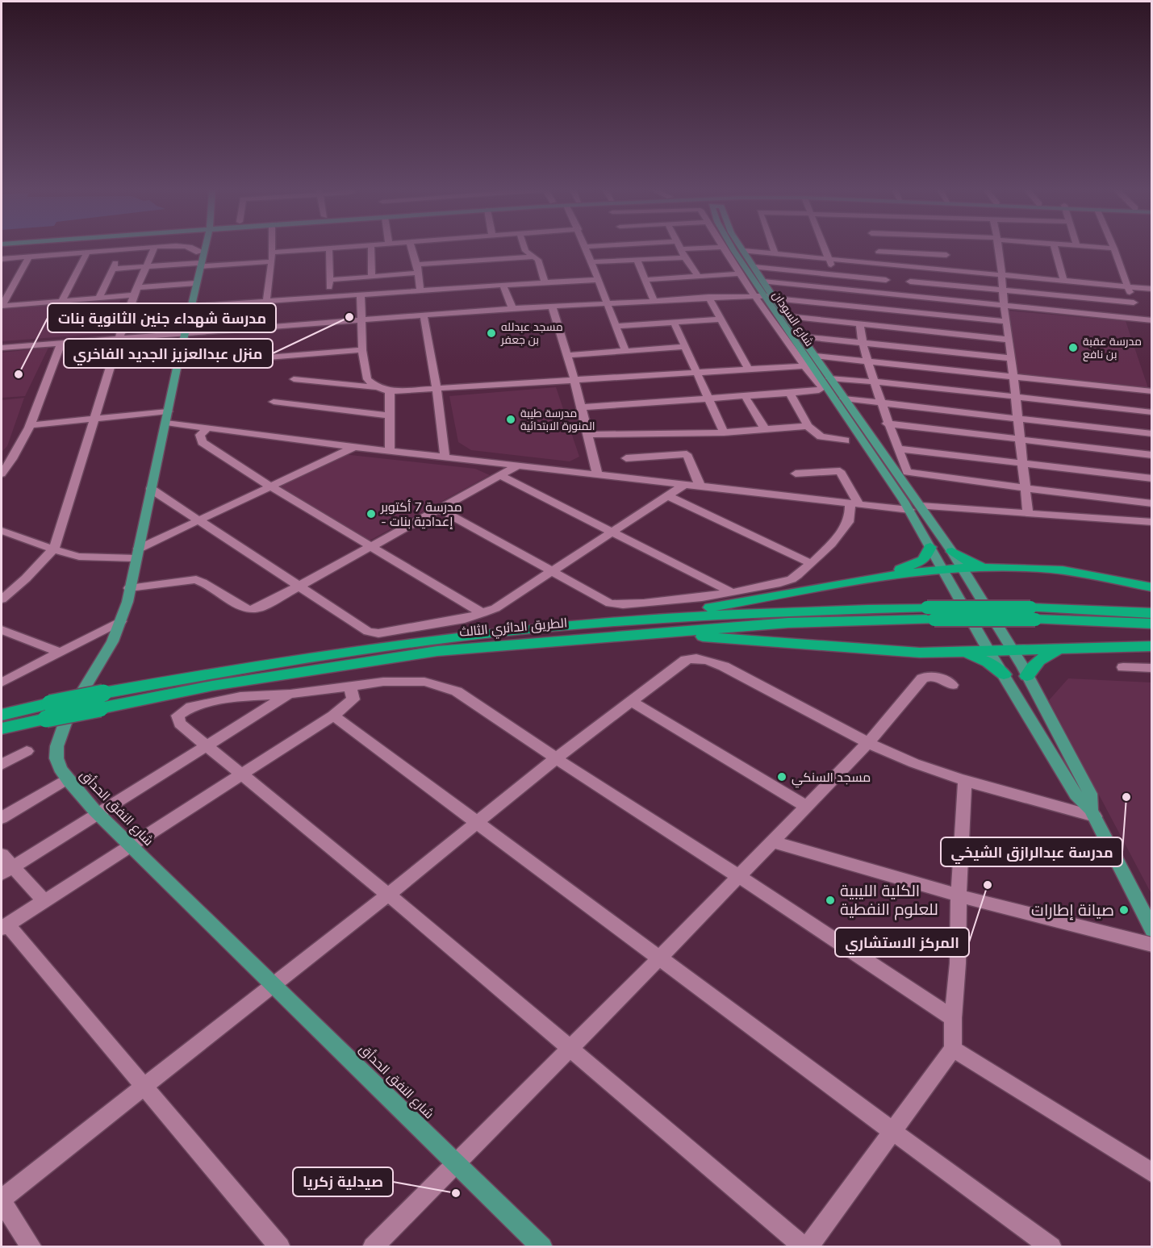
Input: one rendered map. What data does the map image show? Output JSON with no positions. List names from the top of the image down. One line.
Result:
{"streets":{"highway":["الطريق الدائري الثالث"],"main road":["شارع السودان","شارع النفق الحدأق"]},"places":["منزل عبدالعزيز الجديد الفاخري","مسجد عبدلله بن جعفر","مدرسة عقبة بن نافع","مدرسة شهداء جنين الثانوية بنات","مدرسة طيبة المنورة الابتدائية","مدرسة 7 أكتوبر - إعدادية بنات","مسجد السنكي","مدرسة عبدالرازق الشيخي","المركز الاستشاري","الكلية الليبية للعلوم النفطية","صيانة إطارات","صيدلية زكريا"]}
